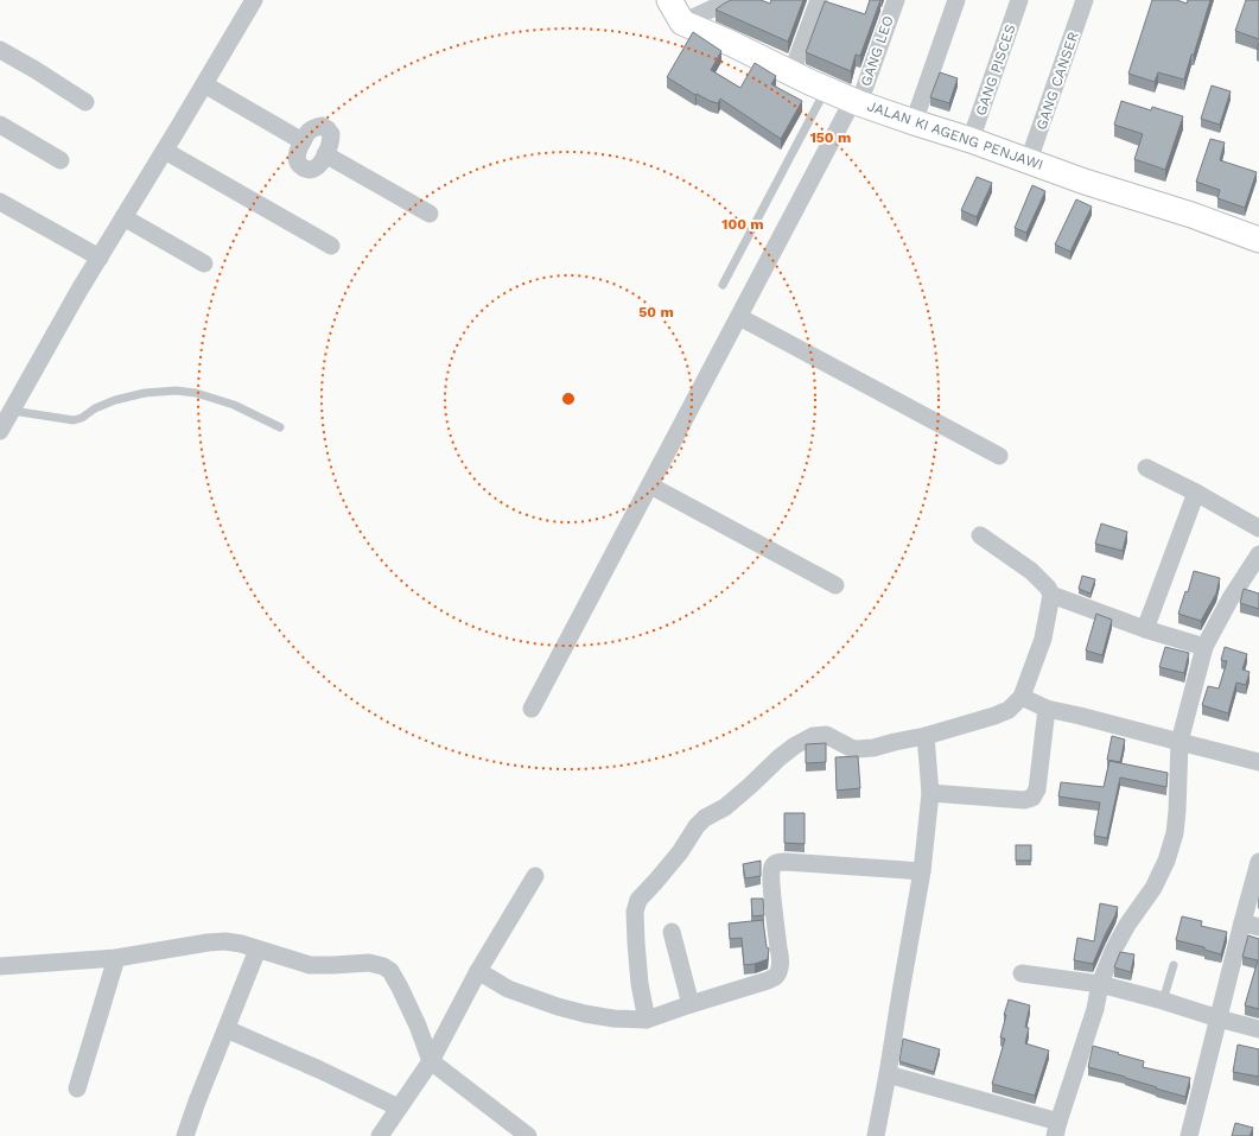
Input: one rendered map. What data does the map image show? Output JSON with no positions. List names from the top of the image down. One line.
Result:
{"streets":{"main road":["JALAN KI AGENG PENJAWI"],"street":["GANG LEO","GANG PISCES","GANG CANSER"]},"crossings":[["GANG LEO","JALAN KI AGENG PENJAWI"],["GANG PISCES","JALAN KI AGENG PENJAWI"],["GANG CANSER","JALAN KI AGENG PENJAWI"]],"rings":["150 m","100 m","50 m"]}
